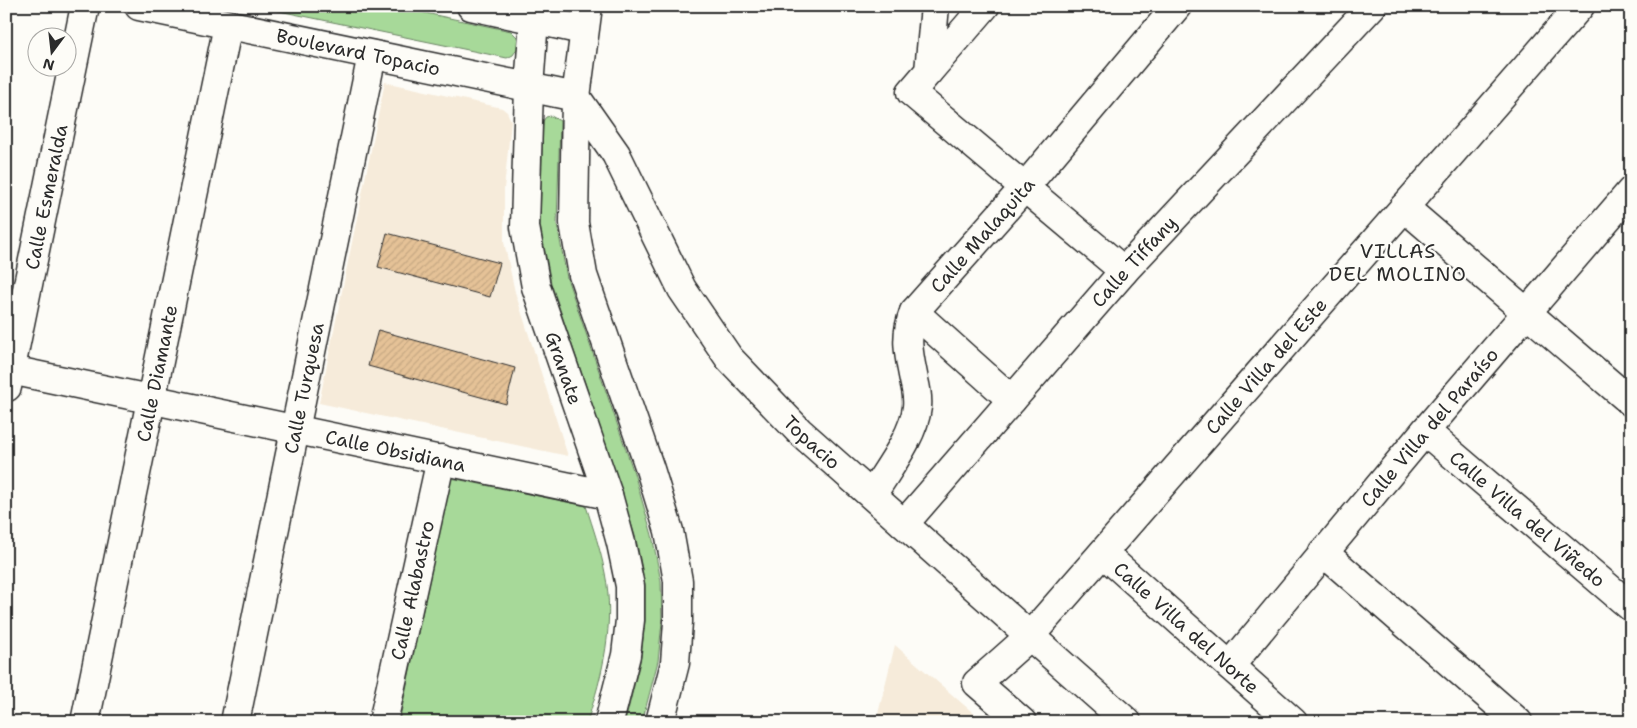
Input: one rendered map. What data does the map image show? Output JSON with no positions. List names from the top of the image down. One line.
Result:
{"streets":{"street":["Boulevard Topacio","Calle Esmeralda","Calle Malaquita","Calle Tiffany","Calle Villa del Este","Granate","Calle Diamante","Calle Turquesa","Calle Villa del Paraíso","Topacio","Calle Obsidiana","Calle Villa del Viñedo","Calle Alabastro","Calle Villa del Norte"]},"crossings":[["Boulevard Topacio","Granate"],["Boulevard Topacio","Calle Diamante"],["Boulevard Topacio","Calle Turquesa"],["Boulevard Topacio","Topacio"],["Calle Esmeralda","Calle Obsidiana"],["Calle Malaquita","Topacio"],["Calle Tiffany","Topacio"],["Calle Villa del Este","Topacio"],["Calle Villa del Este","Calle Villa del Norte"],["Granate","Calle Obsidiana"],["Calle Diamante","Calle Obsidiana"],["Calle Turquesa","Calle Obsidiana"],["Calle Villa del Paraíso","Calle Villa del Viñedo"],["Calle Villa del Paraíso","Calle Villa del Norte"],["Calle Obsidiana","Calle Alabastro"]],"districts":["VILLAS DEL MOLINO"],"north":"bottom"}
